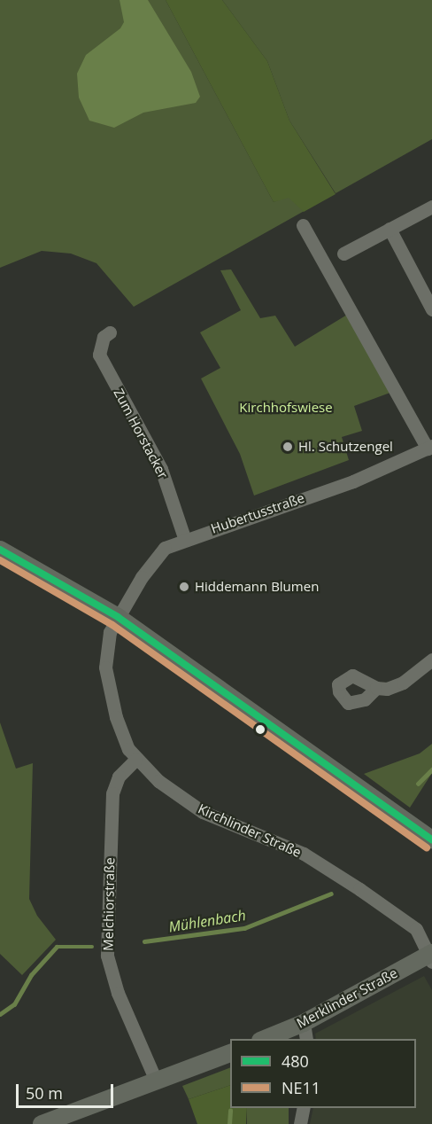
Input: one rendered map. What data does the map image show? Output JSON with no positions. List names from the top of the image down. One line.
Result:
{"streets":{"main road":["Merklinder Straße"],"street":["Zum Horstacker","Hubertusstraße","Kirchlinder Straße","Melchiorstraße"]},"crossings":[["Zum Horstacker","Hubertusstraße"],["Hubertusstraße","Kirchlinder Straße"],["Kirchlinder Straße","Melchiorstraße"],["Kirchlinder Straße","Merklinder Straße"]],"water":["Mühlenbach"],"parks":["Kirchhofswiese"],"places":["Hl. Schutzengel","Hiddemann Blumen"],"lines":["transit line 480","transit line NE11"],"legend":["480","NE11"],"scale_bar":"50 m"}
